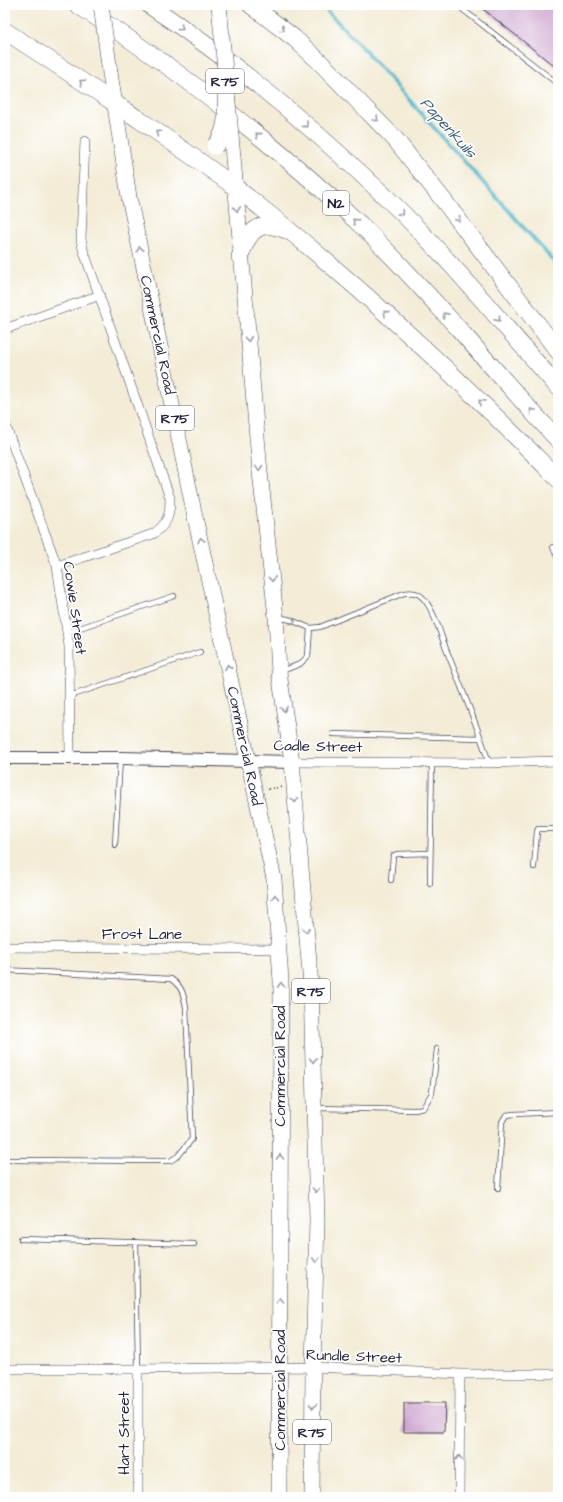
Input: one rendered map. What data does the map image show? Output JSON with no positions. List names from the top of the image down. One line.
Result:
{"streets":{"highway":["N2"],"main road":["R75","Commercial Road"],"street":["Cowie Street","Cadle Street","Frost Lane","Rundle Street","Hart Street"]},"crossings":[["R75","Cadle Street"],["R75","Rundle Street"],["Commercial Road","Cadle Street"],["Commercial Road","Frost Lane"],["Commercial Road","Rundle Street"],["Cowie Street","Cadle Street"],["Rundle Street","Hart Street"]],"water":["Papenkuils"]}
